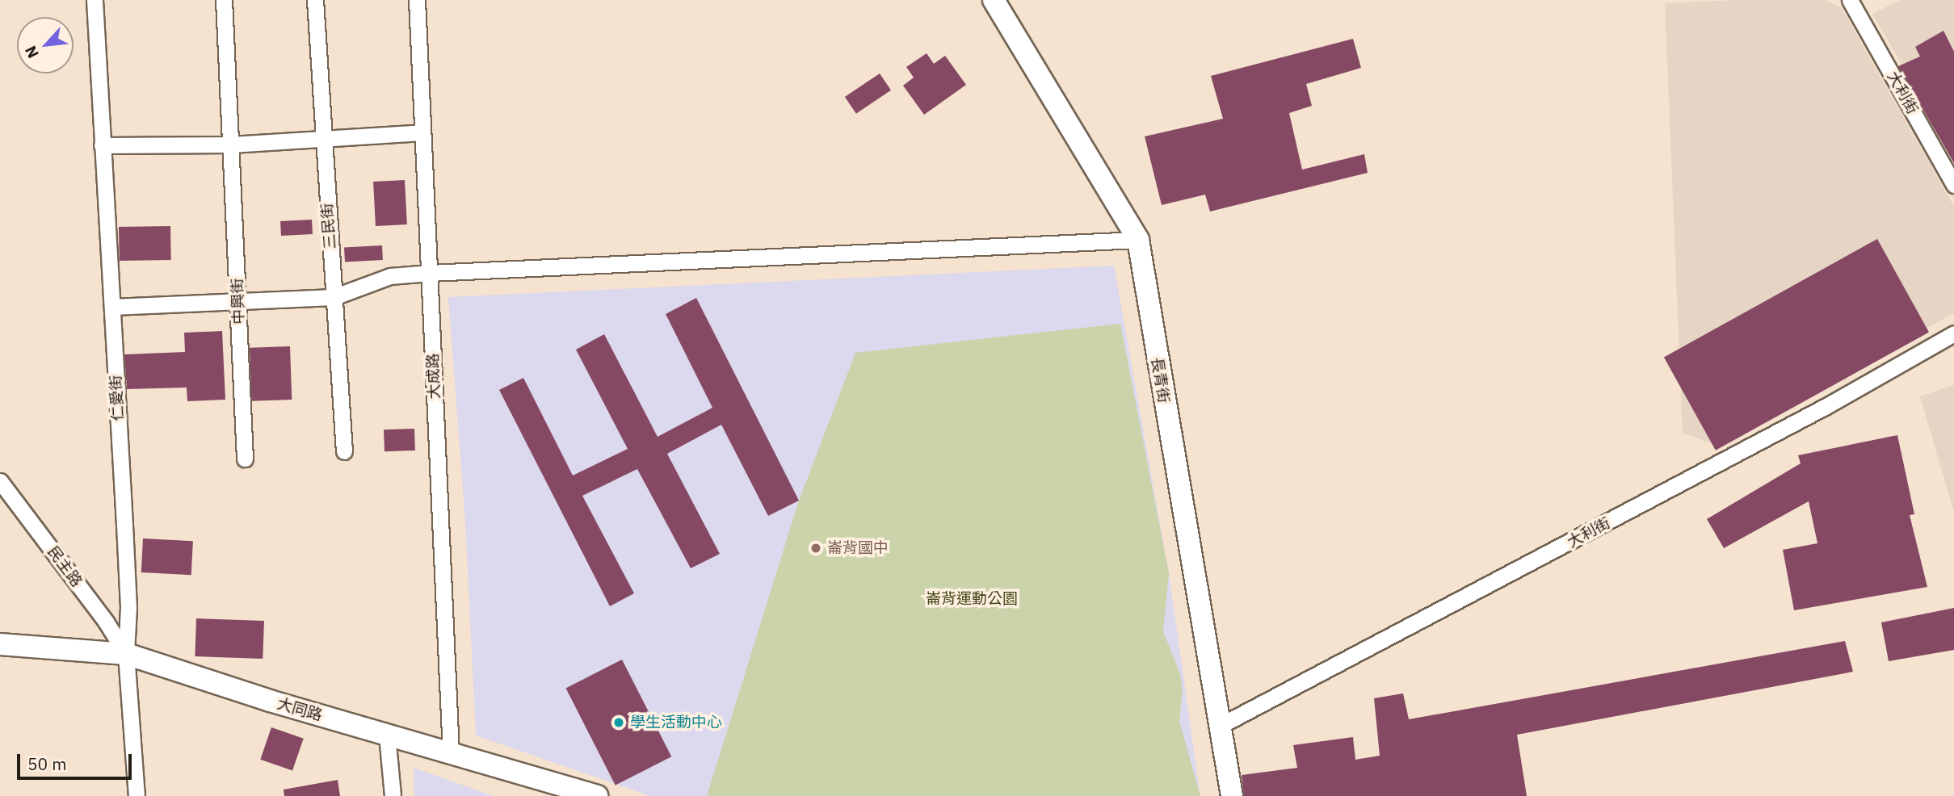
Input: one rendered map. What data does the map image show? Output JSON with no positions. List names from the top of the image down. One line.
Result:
{"streets":{"street":["大利街","三民街","中興街","大成路","長青街","仁愛街","民主路","大同路"]},"crossings":[["大利街","長青街"],["大成路","大同路"],["仁愛街","民主路"],["仁愛街","大同路"],["民主路","大同路"]],"parks":["崙背運動公園"],"places":["崙背國中","學生活動中心"],"scale_bar":"50 m","north":"bottom left"}
